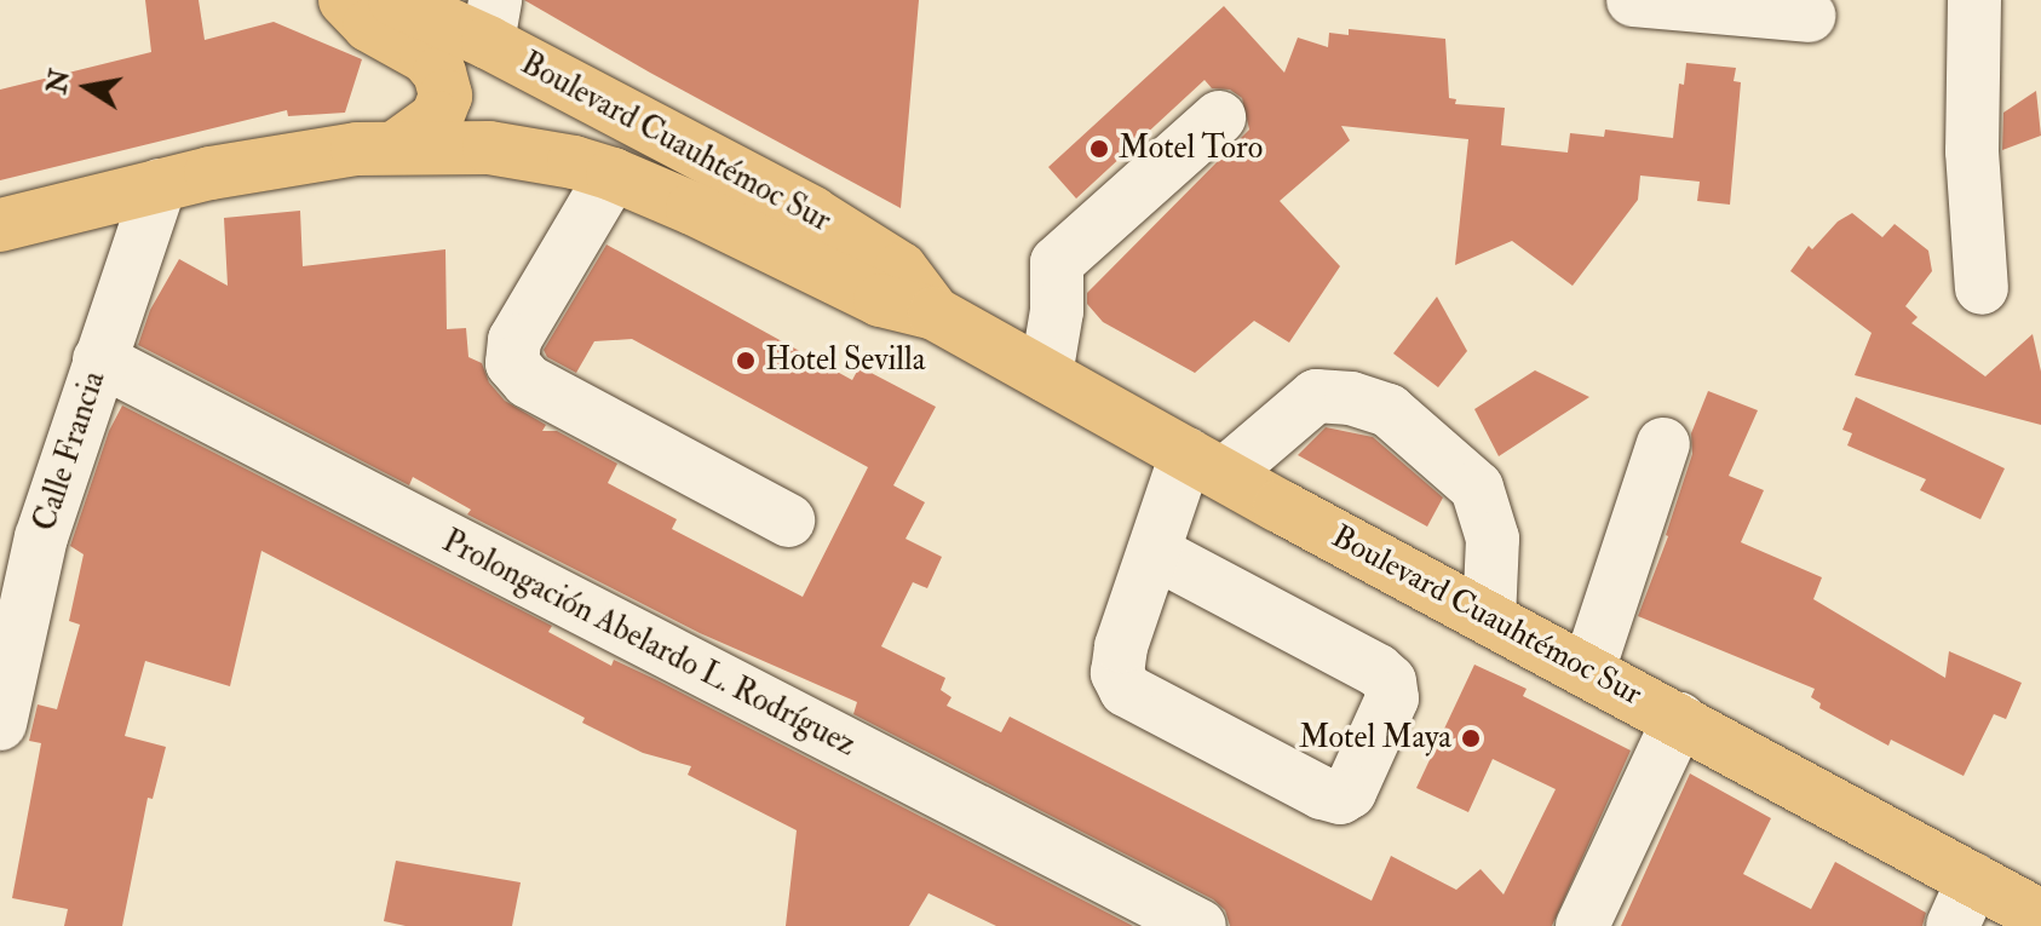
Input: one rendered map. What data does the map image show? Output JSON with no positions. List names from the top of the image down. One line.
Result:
{"streets":{"main road":["Boulevard Cuauhtémoc Sur"],"street":["Calle Francia","Prolongación Abelardo L. Rodríguez"]},"crossings":[["Boulevard Cuauhtémoc Sur","Calle Francia"],["Calle Francia","Prolongación Abelardo L. Rodríguez"]],"places":["Motel Toro","Hotel Sevilla","Motel Maya"],"north":"left"}
